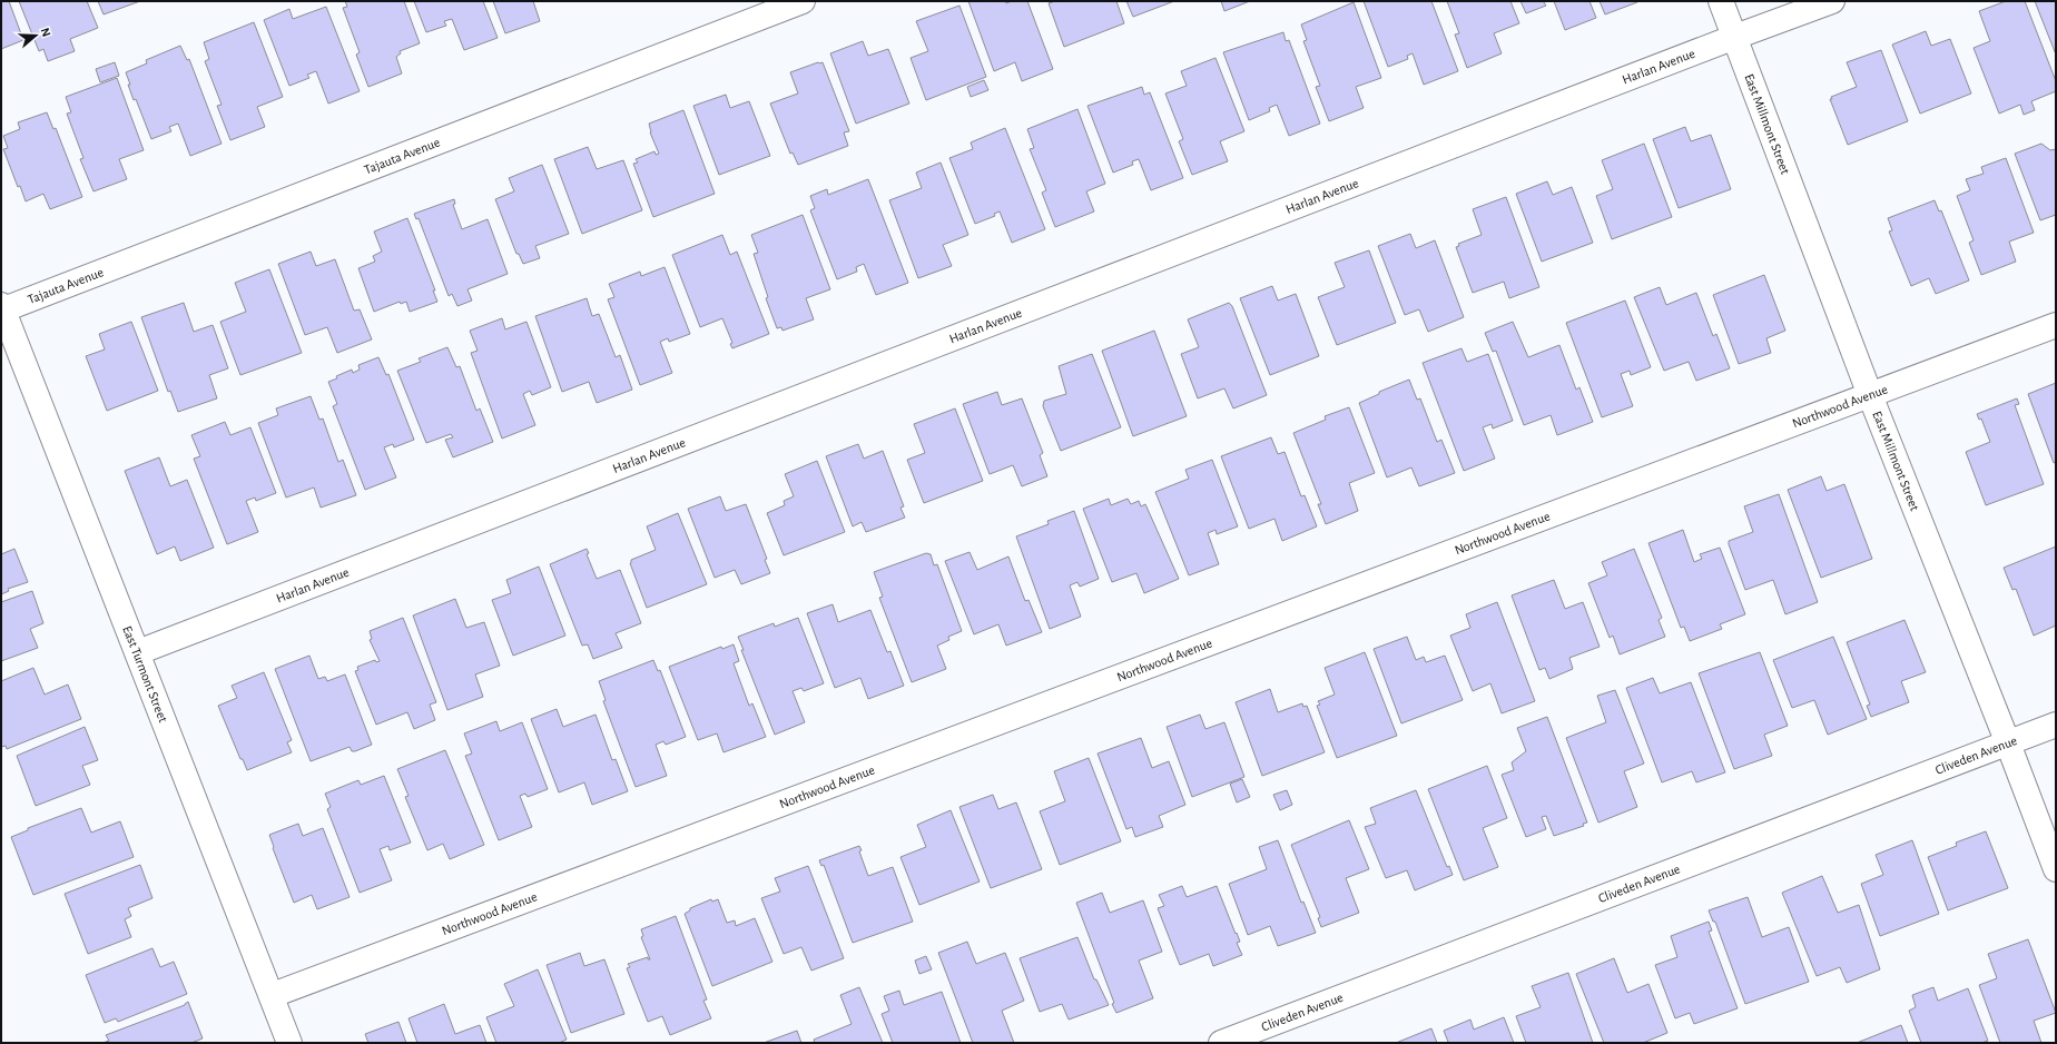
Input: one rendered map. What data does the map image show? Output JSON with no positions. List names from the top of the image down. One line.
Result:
{"streets":{"street":["Harlan Avenue","East Millmont Street","Tajauta Avenue","Northwood Avenue","East Turmont Street","Cliveden Avenue"]},"crossings":[["Harlan Avenue","East Millmont Street"],["Harlan Avenue","East Turmont Street"],["East Millmont Street","Northwood Avenue"],["East Millmont Street","Cliveden Avenue"],["Tajauta Avenue","East Turmont Street"],["Northwood Avenue","East Turmont Street"]],"north":"right"}
